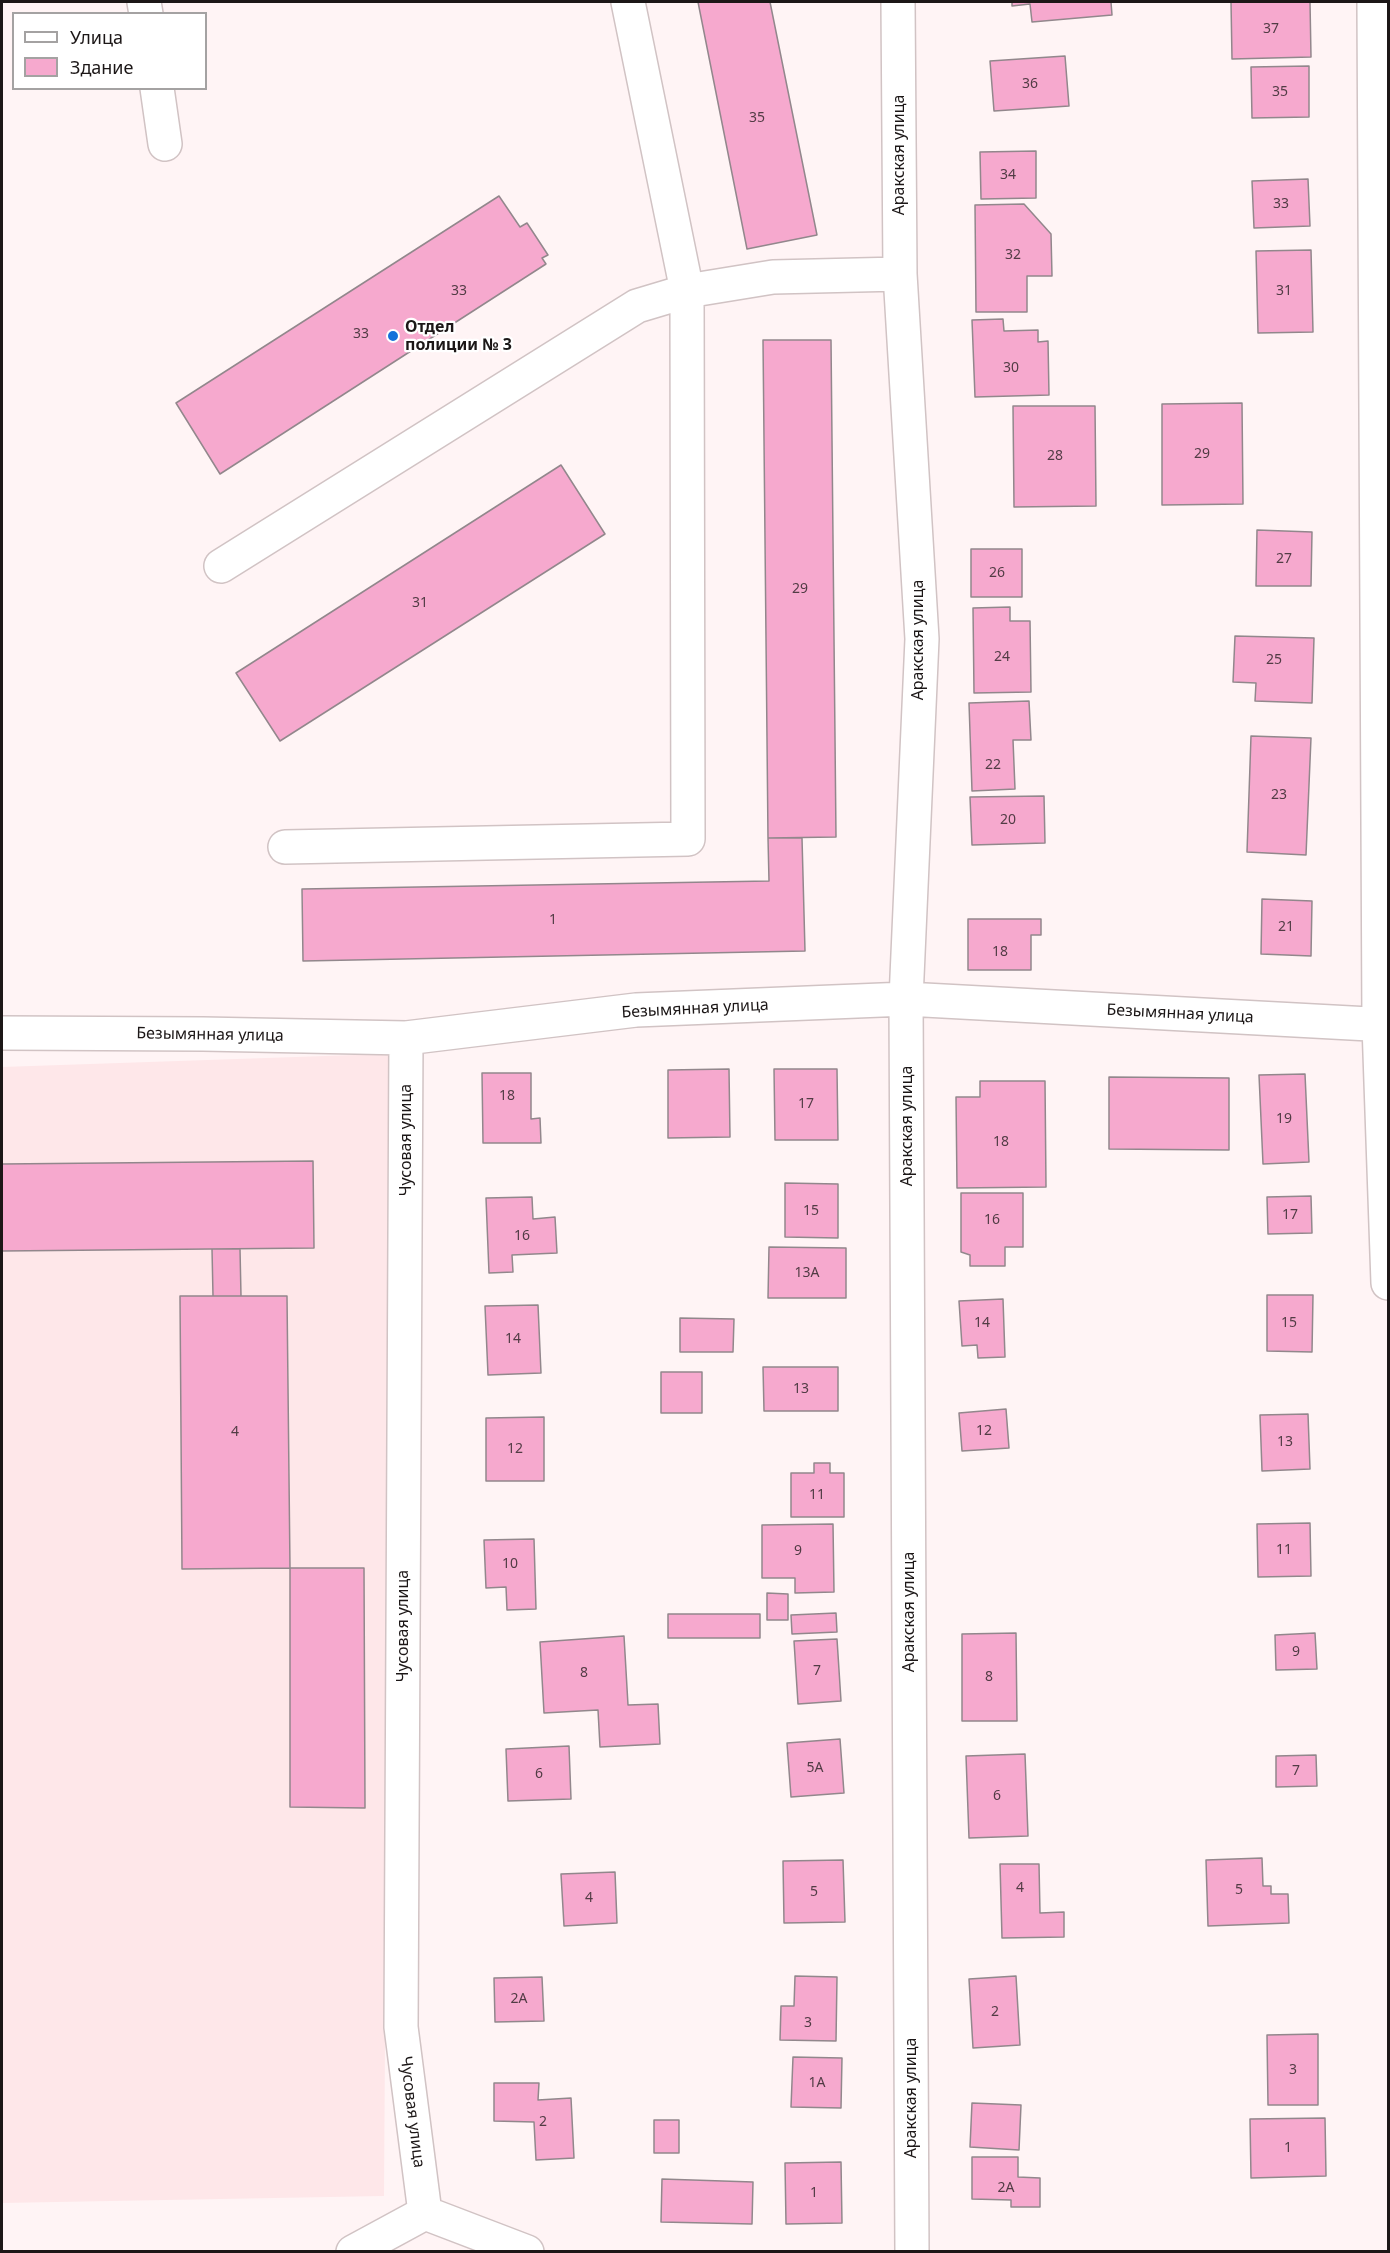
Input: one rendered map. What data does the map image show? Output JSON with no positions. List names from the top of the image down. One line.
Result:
{"streets":{"street":["Аракская улица","Безымянная улица","Чусовая улица"]},"crossings":[["Аракская улица","Безымянная улица"],["Безымянная улица","Чусовая улица"]],"places":["Отдел полиции № 3"],"house_numbers":["37","36","35","35","34","33","32","33","31","33","30","29","28","27","26","29","31","24","25","22","23","20","1","21","18","18","17","19","18","15","17","16","16","13А","14","15","14","13","12","4","13","12","11","11","9","10","9","7","8","8","5А","7","6","6","4","5","5","4","2А","2","3","3","1А","2","1","2А","1"],"legend":["Улица","Здание"]}
